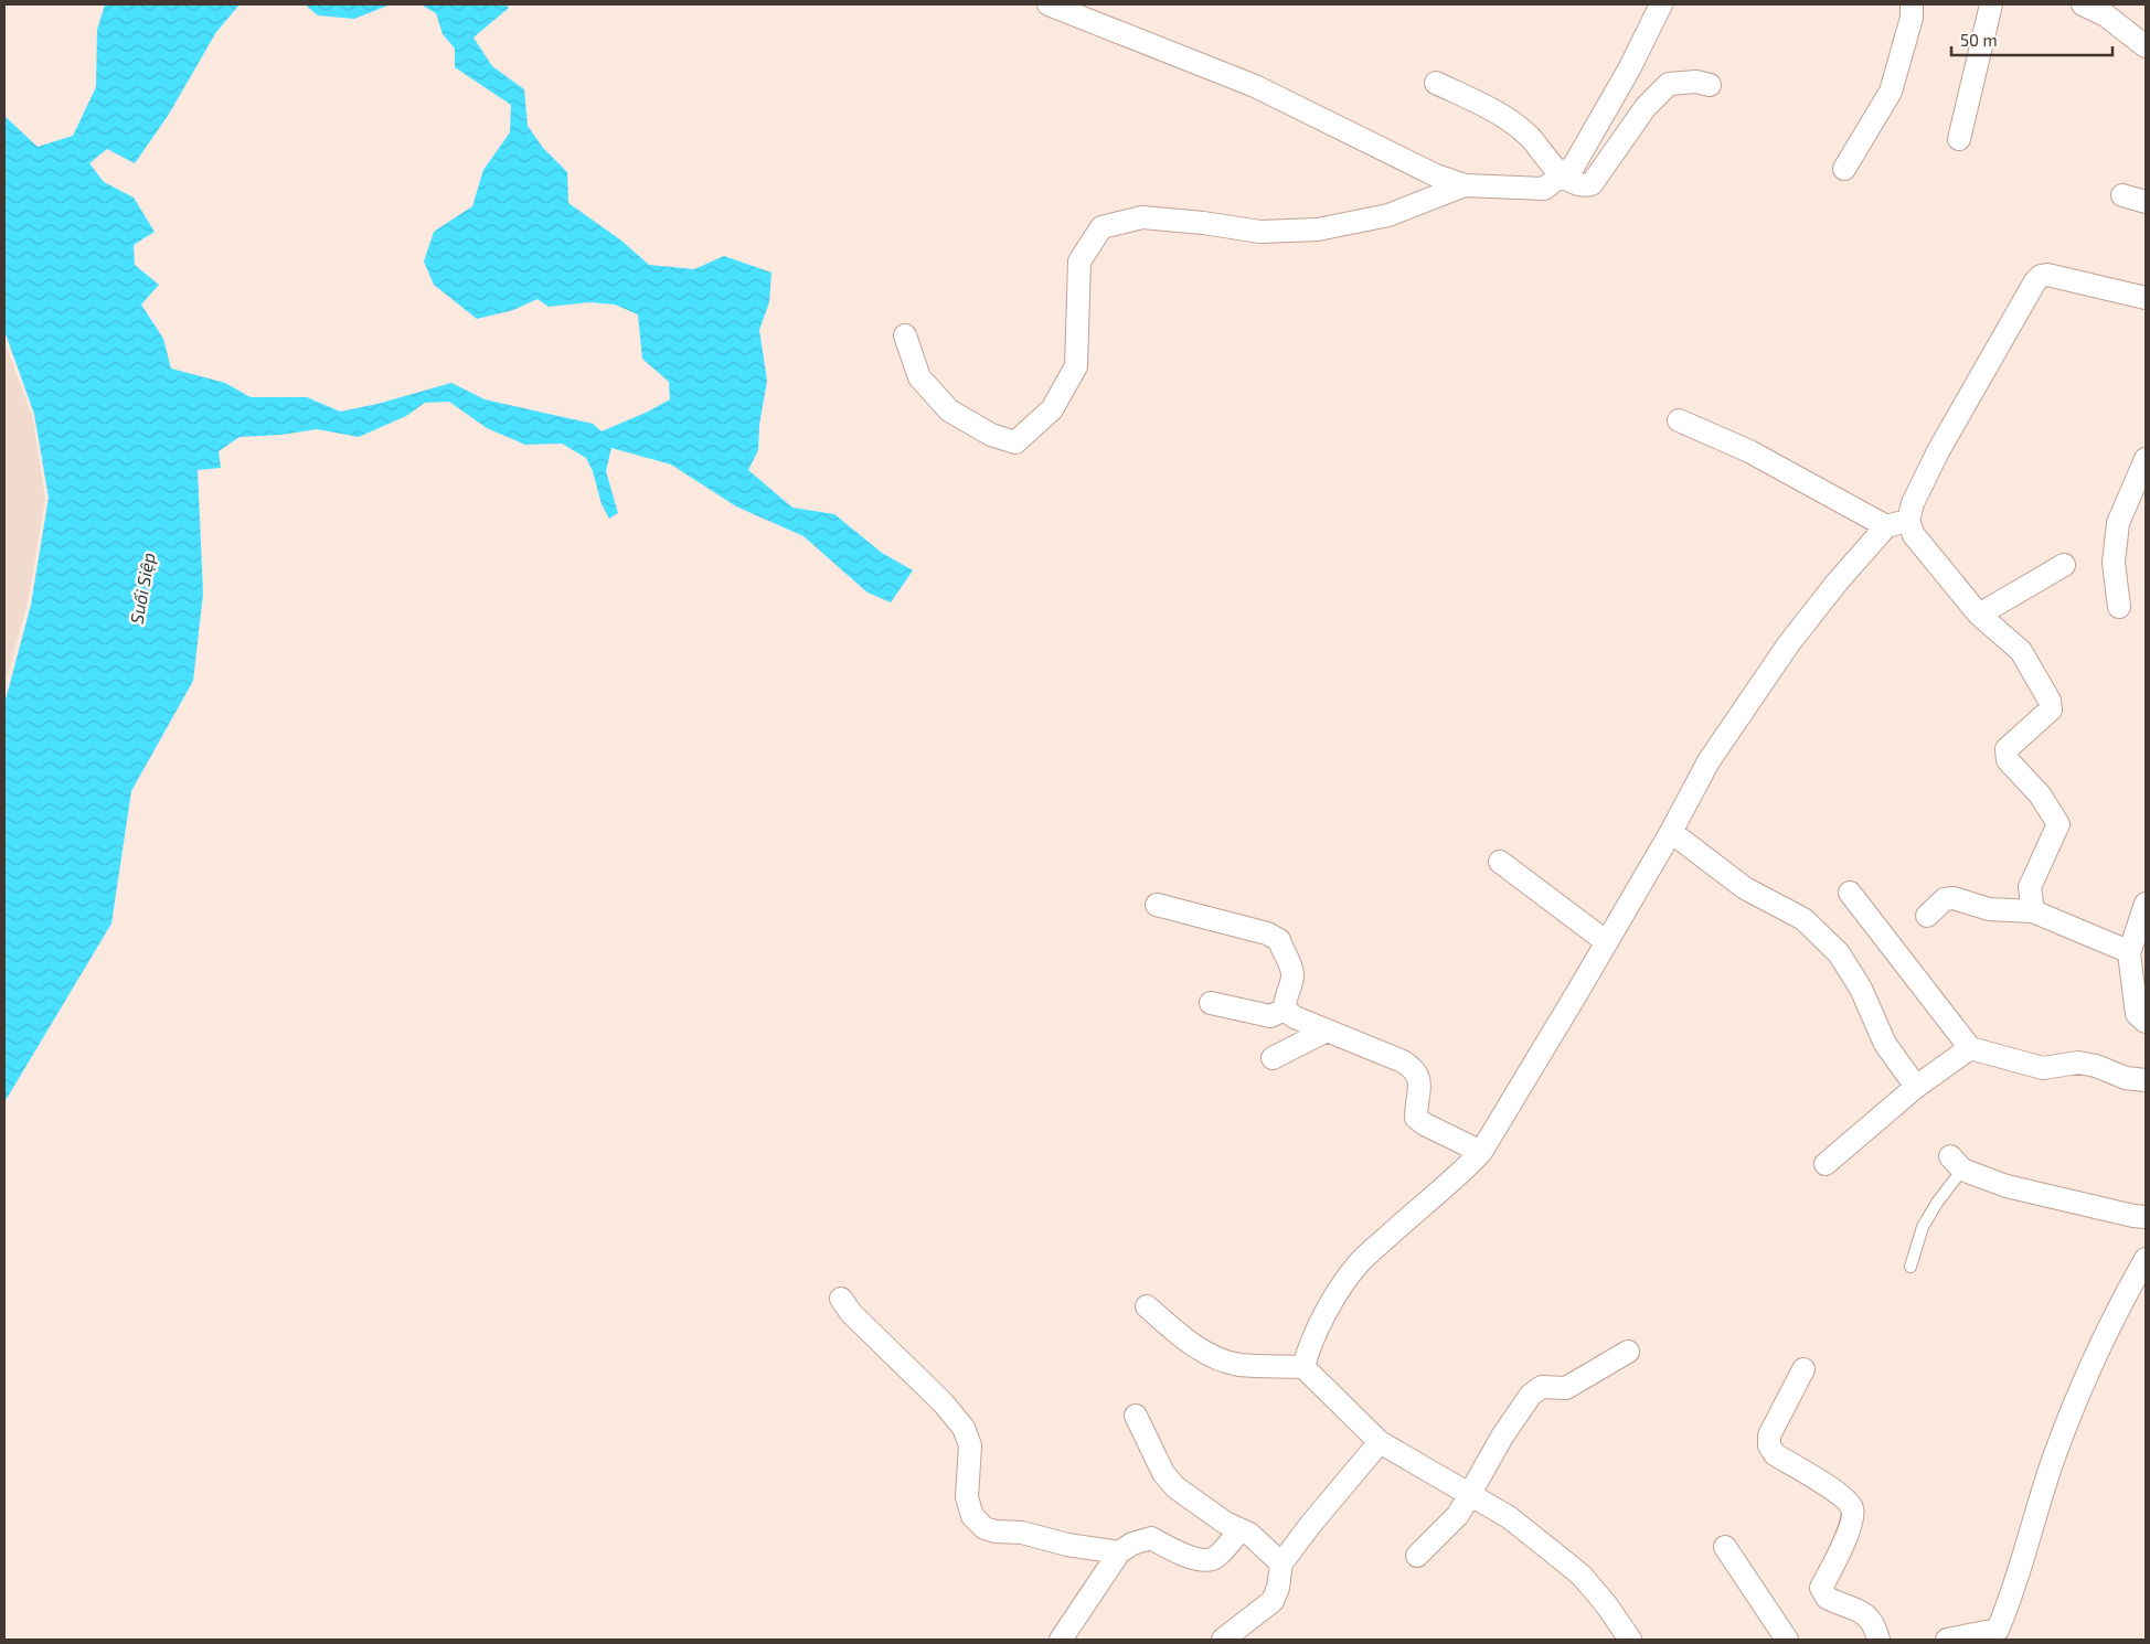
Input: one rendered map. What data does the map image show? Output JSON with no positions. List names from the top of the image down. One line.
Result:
{"water":["Suối Siệp"],"scale_bar":"50 m"}
